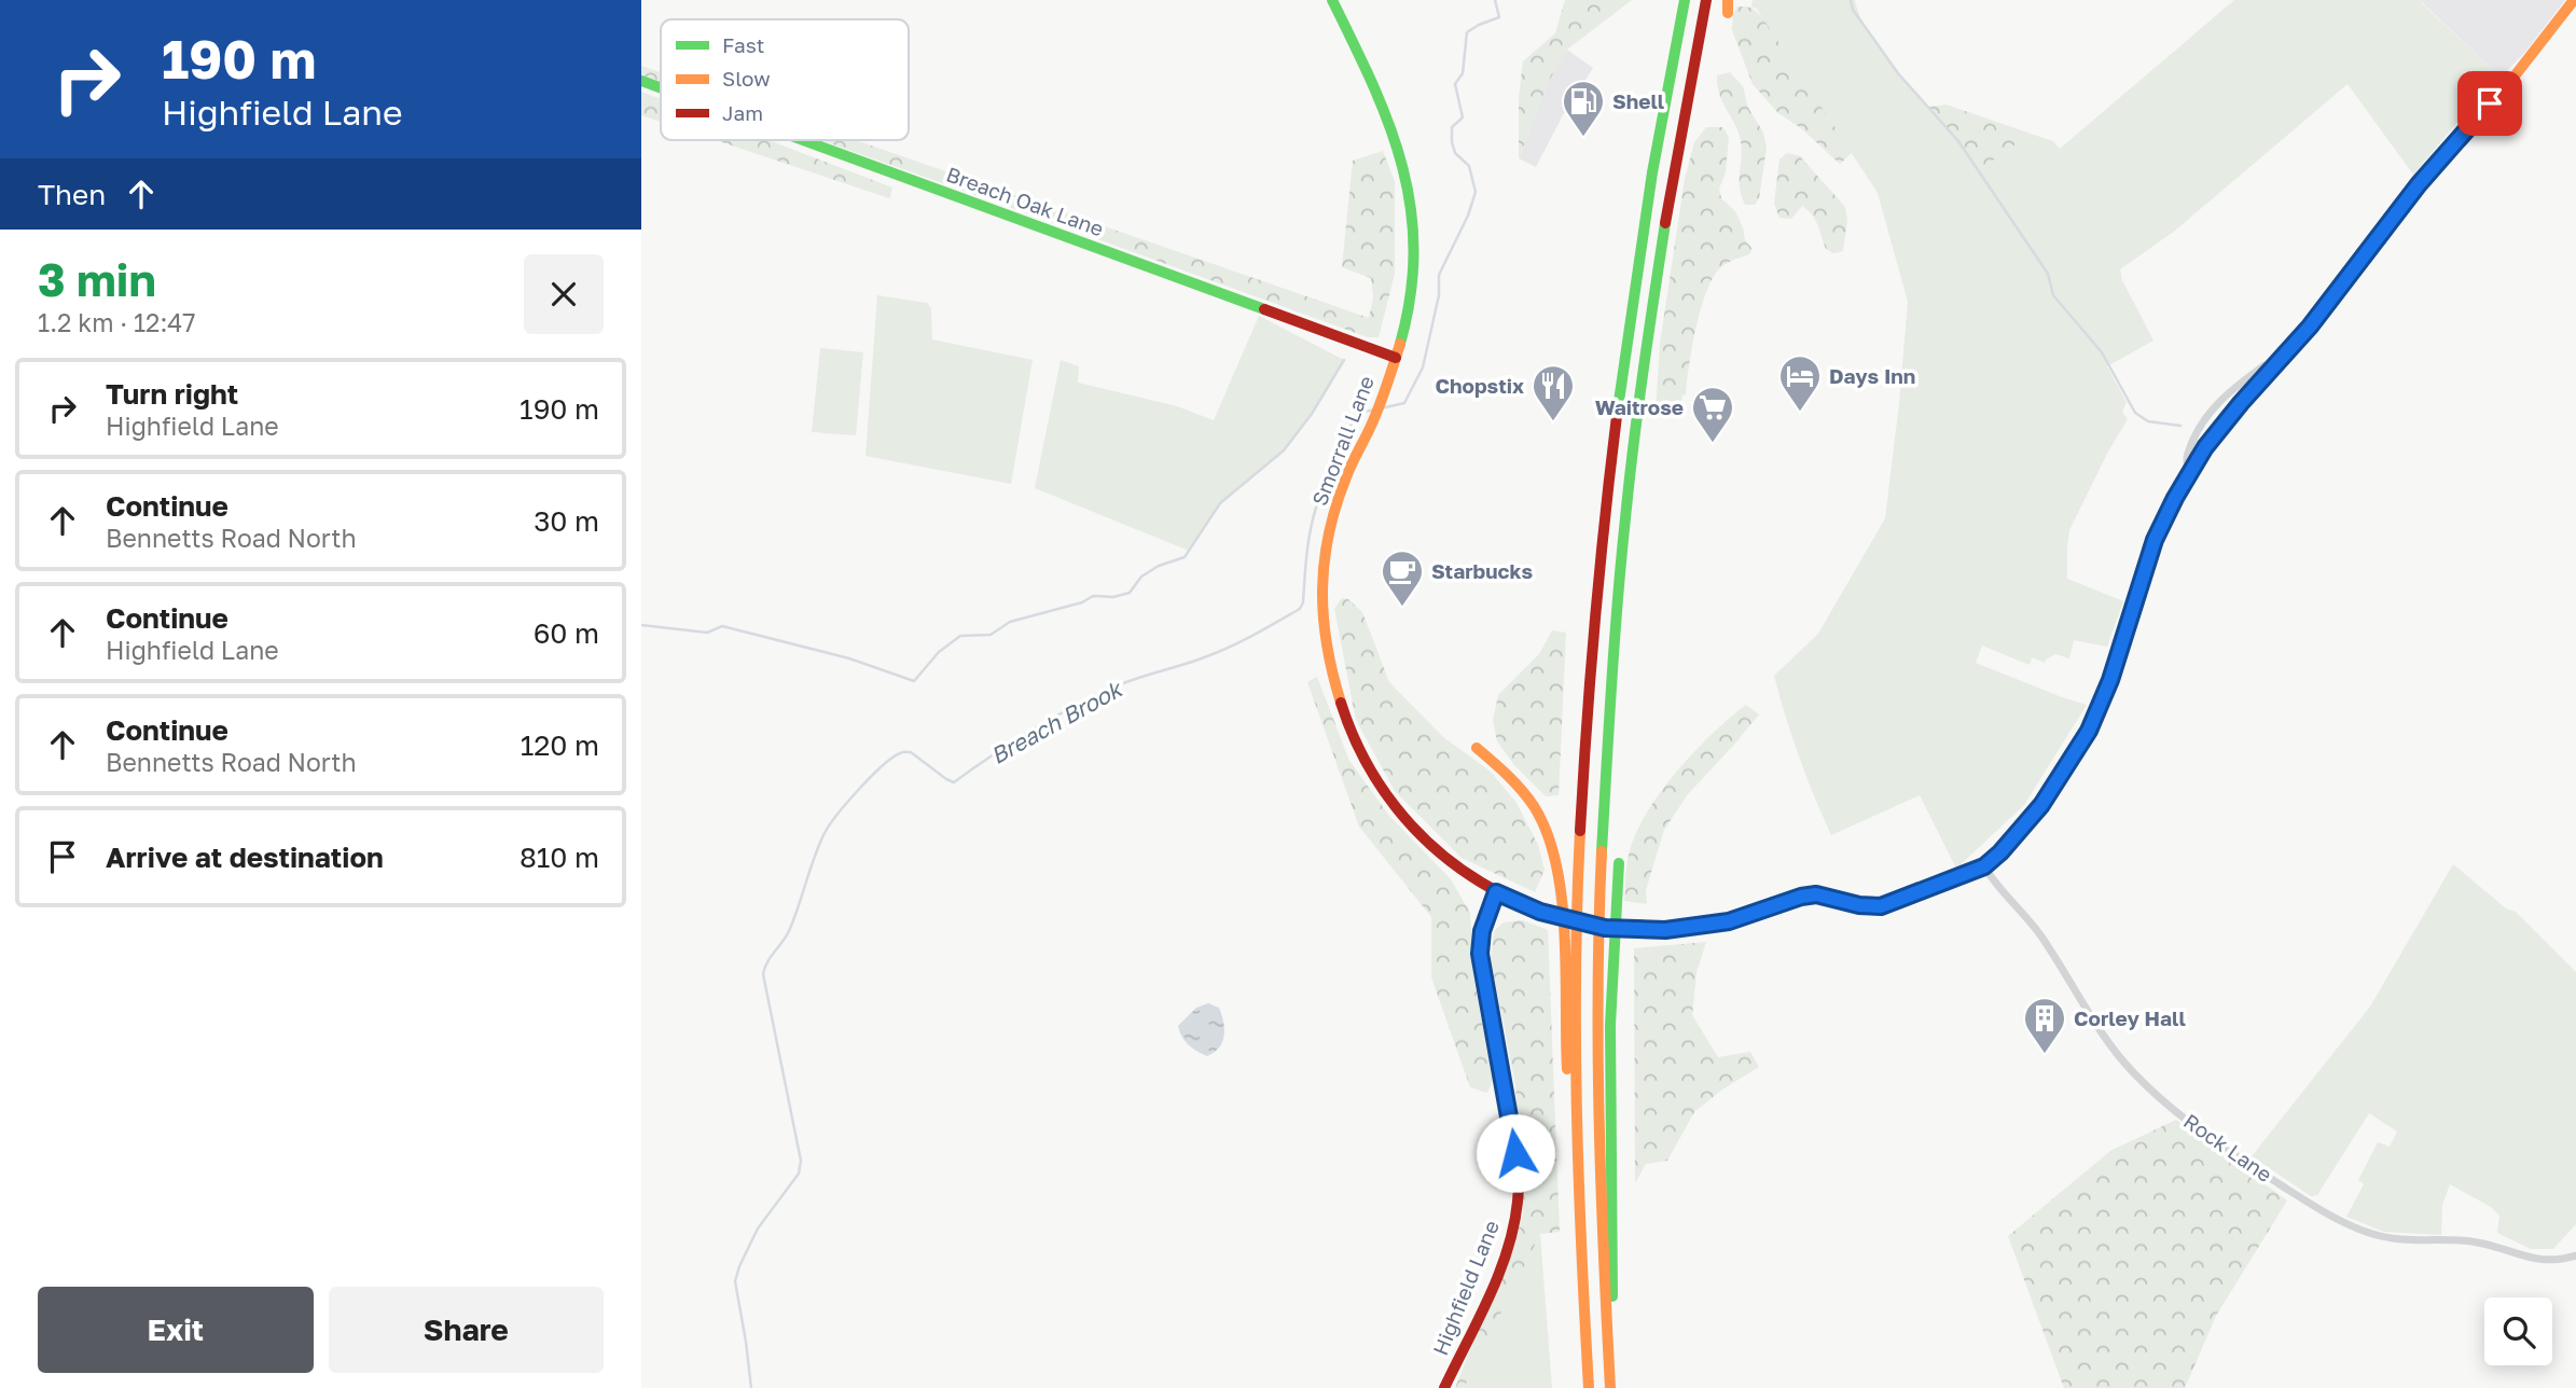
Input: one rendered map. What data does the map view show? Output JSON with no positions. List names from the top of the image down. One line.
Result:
{"streets":{"main road":["Breach Oak Lane","Smorrall Lane","Highfield Lane"],"street":["Rock Lane"]},"crossings":[["Breach Oak Lane","Smorrall Lane"],["Smorrall Lane","Highfield Lane"]],"water":["Breach Brook"],"places":{"fuel station":["Shell"],"hotel":["Days Inn"],"restaurant":["Chopstix"],"supermarket":["Waitrose"],"cafe":["Starbucks"],"building":["Corley Hall"]},"legend":["Fast","Slow","Jam"],"page":{"turn":["190 m","Highfield Lane"],"then":"Then","heading":["3 min","1.2 km · 12:47"],"list":[{"name":"Turn right","note":"Highfield Lane","value":"190 m"},{"name":"Continue","note":"Bennetts Road North","value":"30 m"},{"name":"Continue","note":"Highfield Lane","value":"60 m"},{"name":"Continue","note":"Bennetts Road North","value":"120 m"},{"name":"Arrive at destination","value":"810 m"}],"buttons":["Exit","Share"]}}
